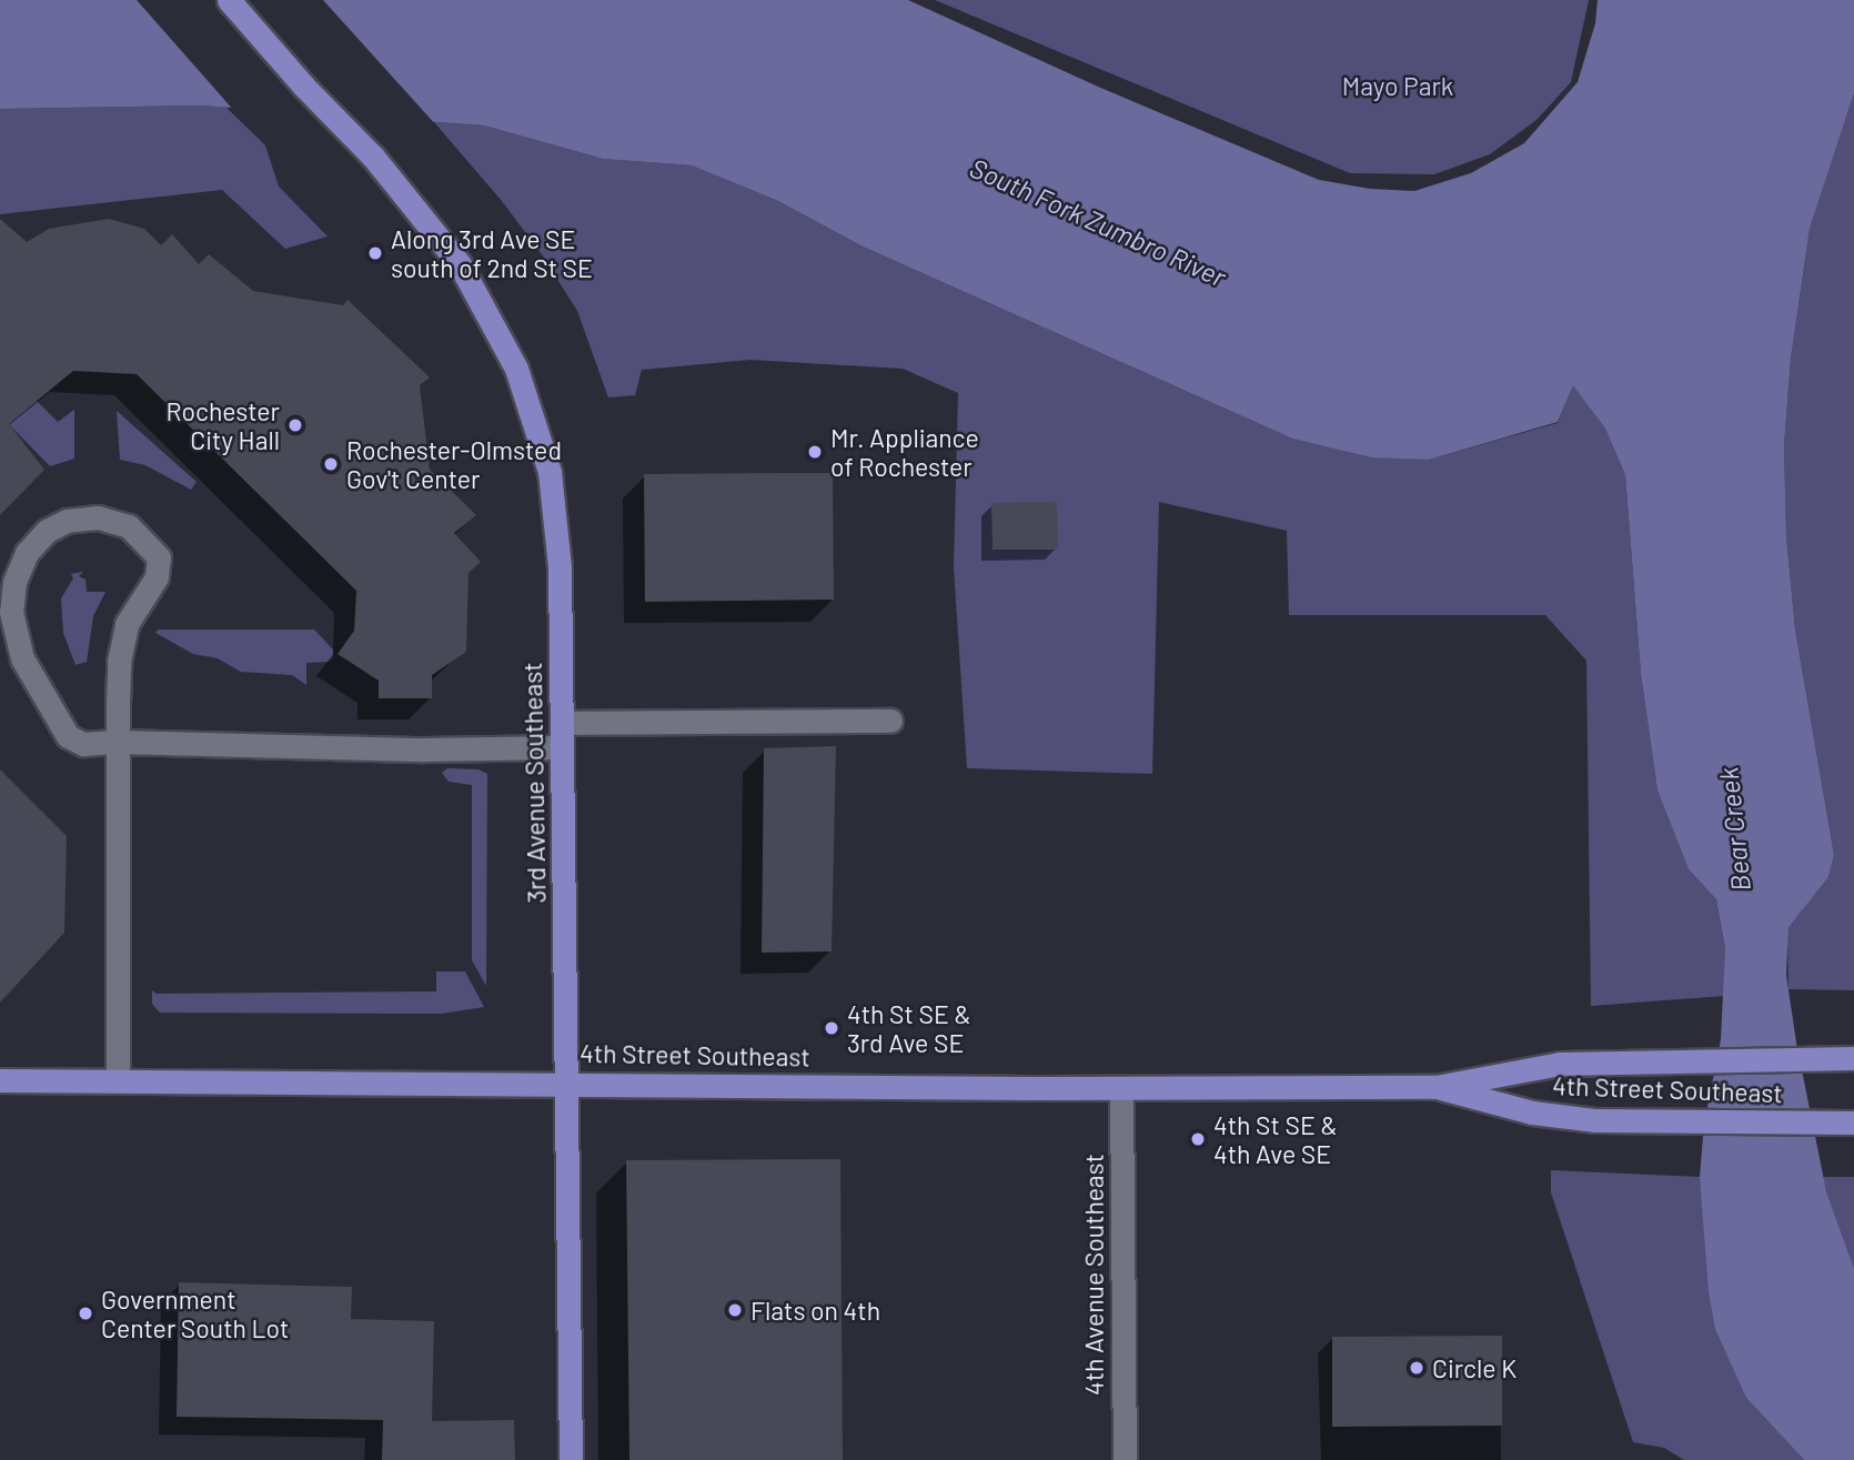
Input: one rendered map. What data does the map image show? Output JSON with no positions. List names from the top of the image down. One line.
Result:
{"streets":{"main road":["3rd Avenue Southeast","4th Street Southeast"],"street":["4th Avenue Southeast"]},"crossings":[["3rd Avenue Southeast","4th Street Southeast"],["4th Street Southeast","4th Avenue Southeast"]],"water":["South Fork Zumbro River","Bear Creek"],"parks":["Mayo Park"],"places":["Along 3rd Ave SE south of 2nd St SE","Rochester City Hall","Mr. Appliance of Rochester","Rochester-Olmsted Gov't Center","4th St SE & 3rd Ave SE","4th St SE & 4th Ave SE","Flats on 4th","Government Center South Lot","Circle K"]}
